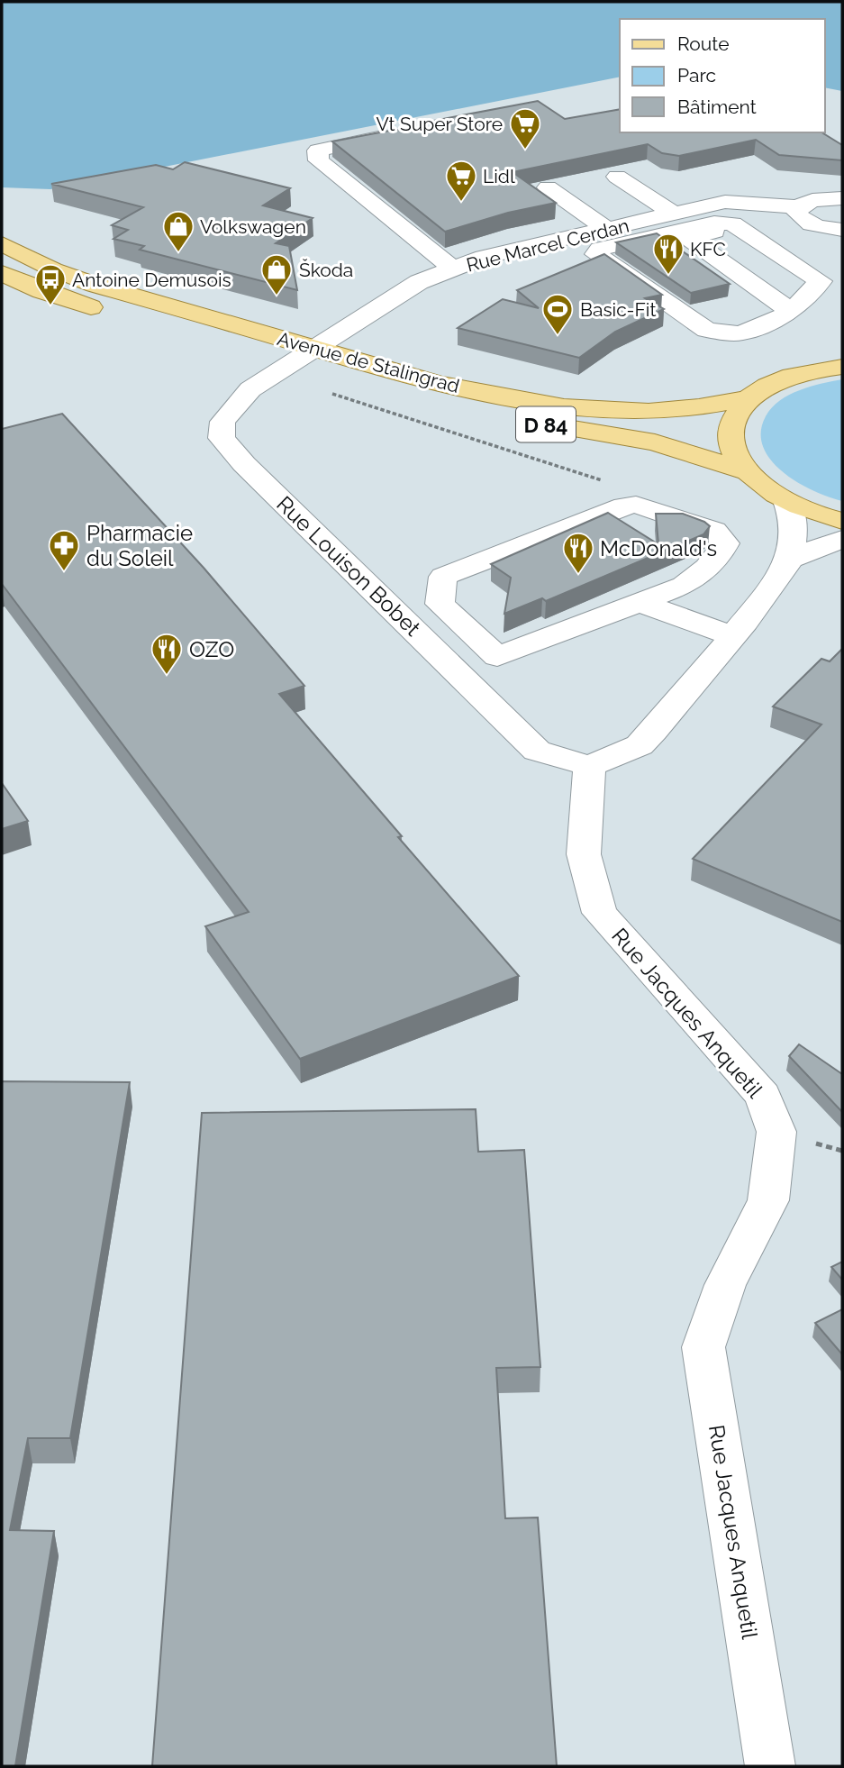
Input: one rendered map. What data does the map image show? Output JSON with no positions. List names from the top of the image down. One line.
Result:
{"streets":{"main road":["Avenue de Stalingrad","D 84"],"street":["Rue Marcel Cerdan","Rue Louison Bobet","Rue Jacques Anquetil"]},"crossings":[["Rue Marcel Cerdan","Avenue de Stalingrad"],["Rue Marcel Cerdan","Rue Louison Bobet"],["Avenue de Stalingrad","Rue Louison Bobet"],["Rue Louison Bobet","Rue Jacques Anquetil"]],"places":{"supermarket":["Vt Super Store","Lidl"],"shop":["Volkswagen","Škoda"],"restaurant":["KFC","McDonald's","OZO"],"bus stop":["Antoine Demusois"],"sports":["Basic-Fit"],"pharmacy":["Pharmacie du Soleil"]},"legend":["Route","Parc","Bâtiment"]}
